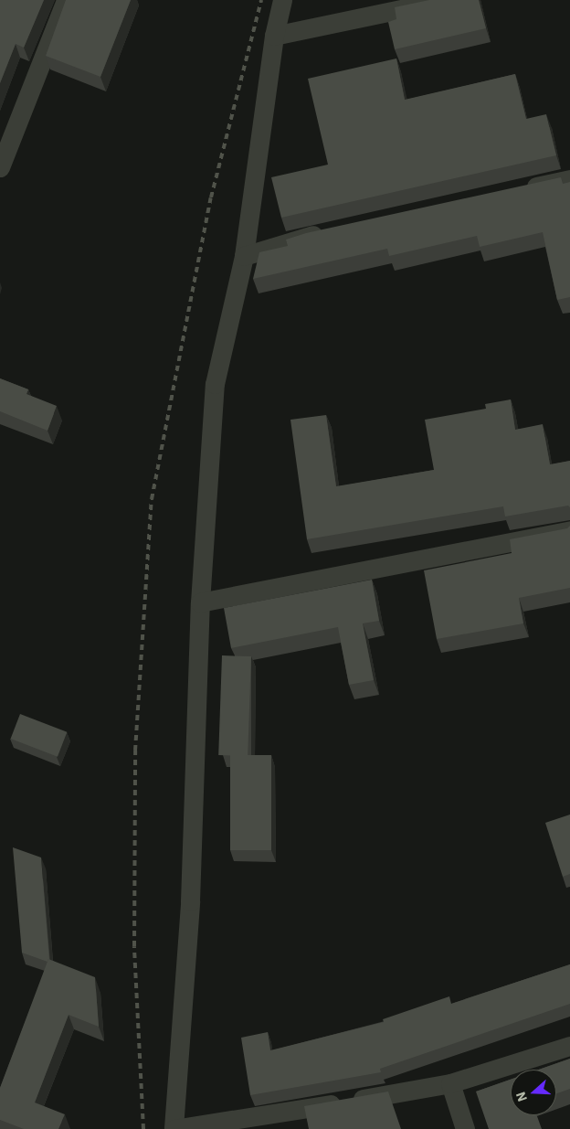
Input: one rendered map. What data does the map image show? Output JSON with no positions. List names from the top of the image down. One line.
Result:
{"north":"left"}
